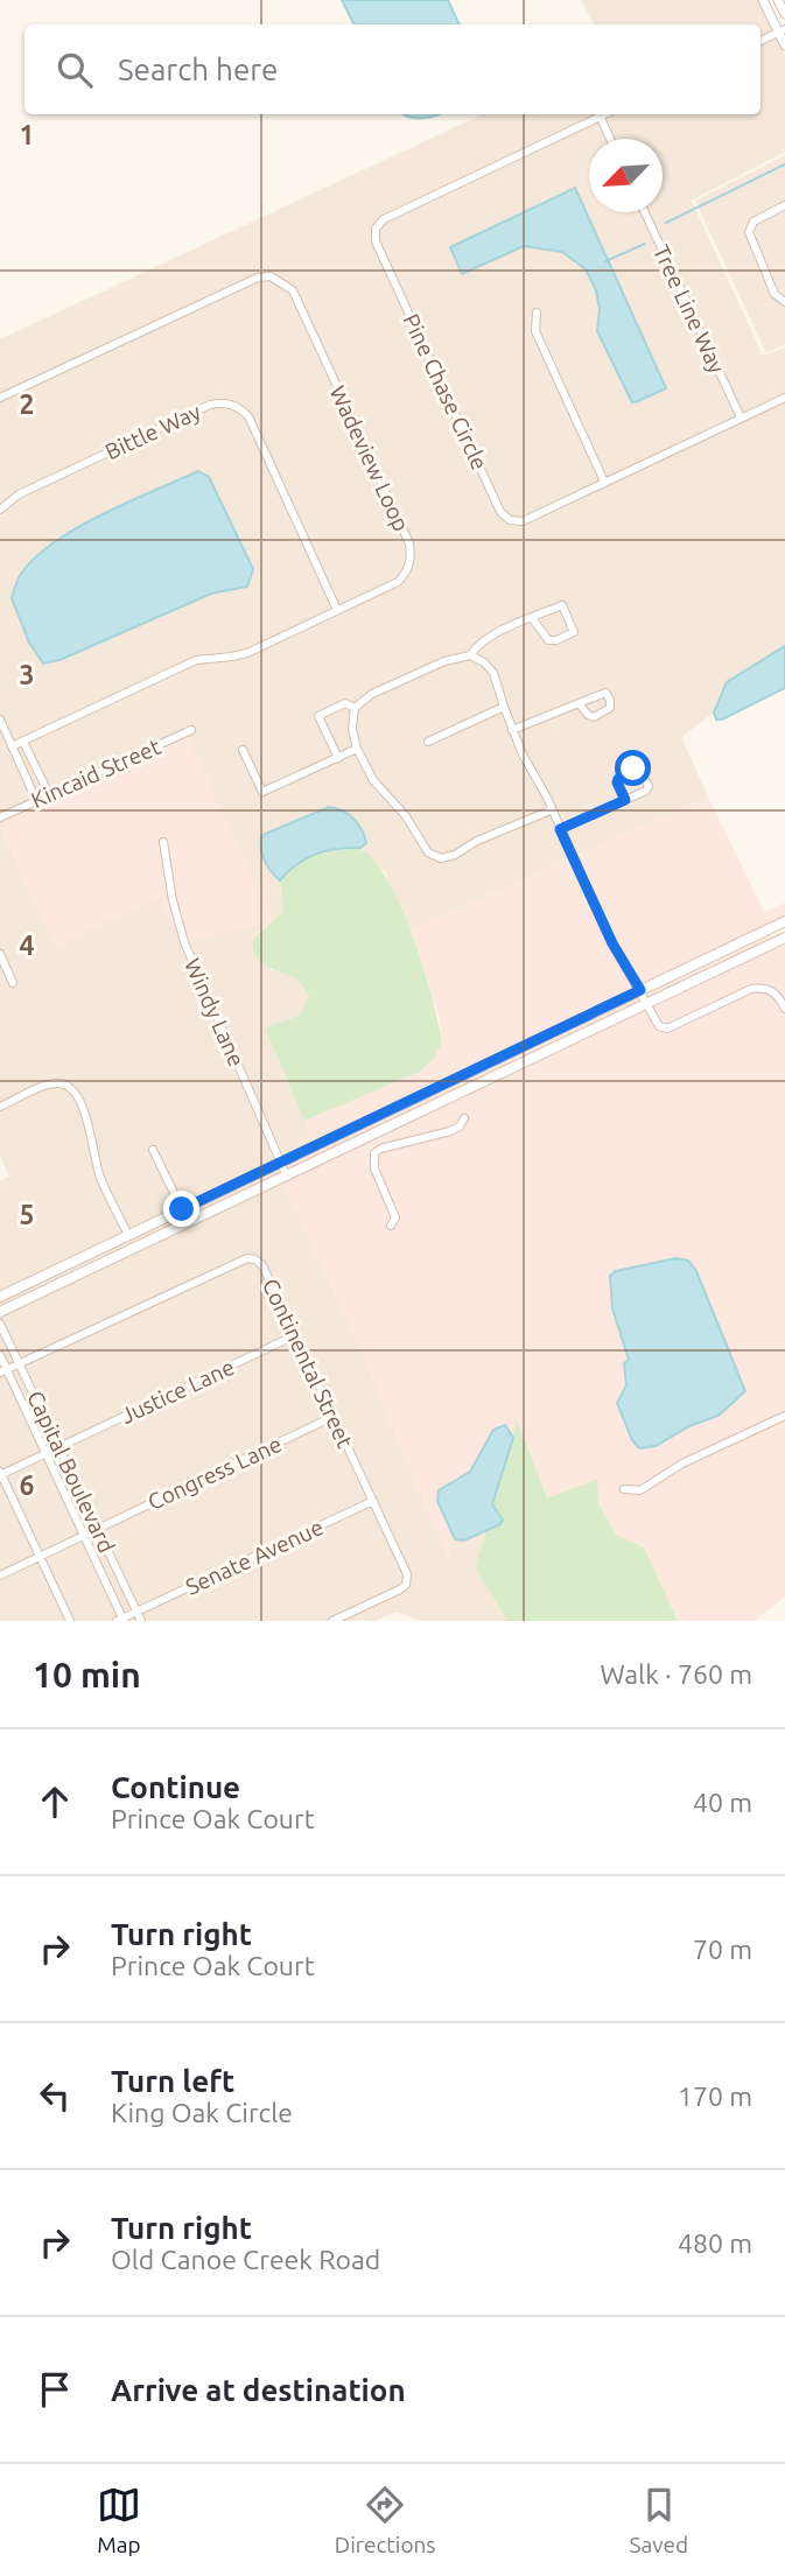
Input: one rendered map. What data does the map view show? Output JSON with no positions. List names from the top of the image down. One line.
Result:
{"streets":{"street":["Tree Line Way","Pine Chase Circle","Bittle Way","Wadeview Loop","Kincaid Street","Windy Lane","Continental Street","Justice Lane","Capital Boulevard","Congress Lane","Senate Avenue"]},"crossings":[["Tree Line Way","Pine Chase Circle"],["Bittle Way","Wadeview Loop"],["Continental Street","Justice Lane"],["Continental Street","Capital Boulevard"],["Continental Street","Congress Lane"],["Continental Street","Senate Avenue"],["Justice Lane","Capital Boulevard"],["Capital Boulevard","Congress Lane"],["Capital Boulevard","Senate Avenue"]],"north":"bottom left","page":{"search":"Search here","heading":["10 min","Walk · 760 m"],"list":[["Continue","Prince Oak Court","40 m"],["Turn right","Prince Oak Court","70 m"],["Turn left","King Oak Circle","170 m"],["Turn right","Old Canoe Creek Road","480 m"],"Arrive at destination"],"nav":["Map","Directions","Saved"]},"grid":{"rows":["1","2","3","4","5","6"]}}
